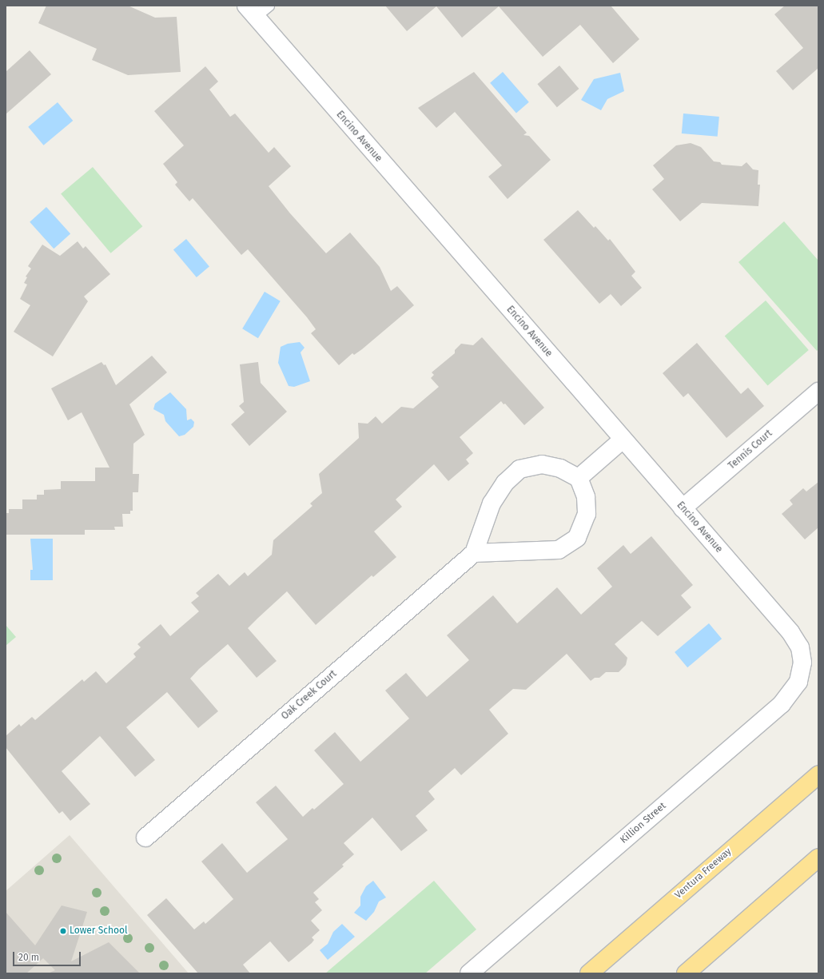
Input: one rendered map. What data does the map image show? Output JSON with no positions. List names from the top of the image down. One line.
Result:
{"streets":{"highway":["Ventura Freeway"],"street":["Encino Avenue","Tennis Court","Oak Creek Court","Killion Street"]},"crossings":[["Encino Avenue","Tennis Court"],["Encino Avenue","Killion Street"]],"places":["Lower School"],"scale_bar":"20 m"}
